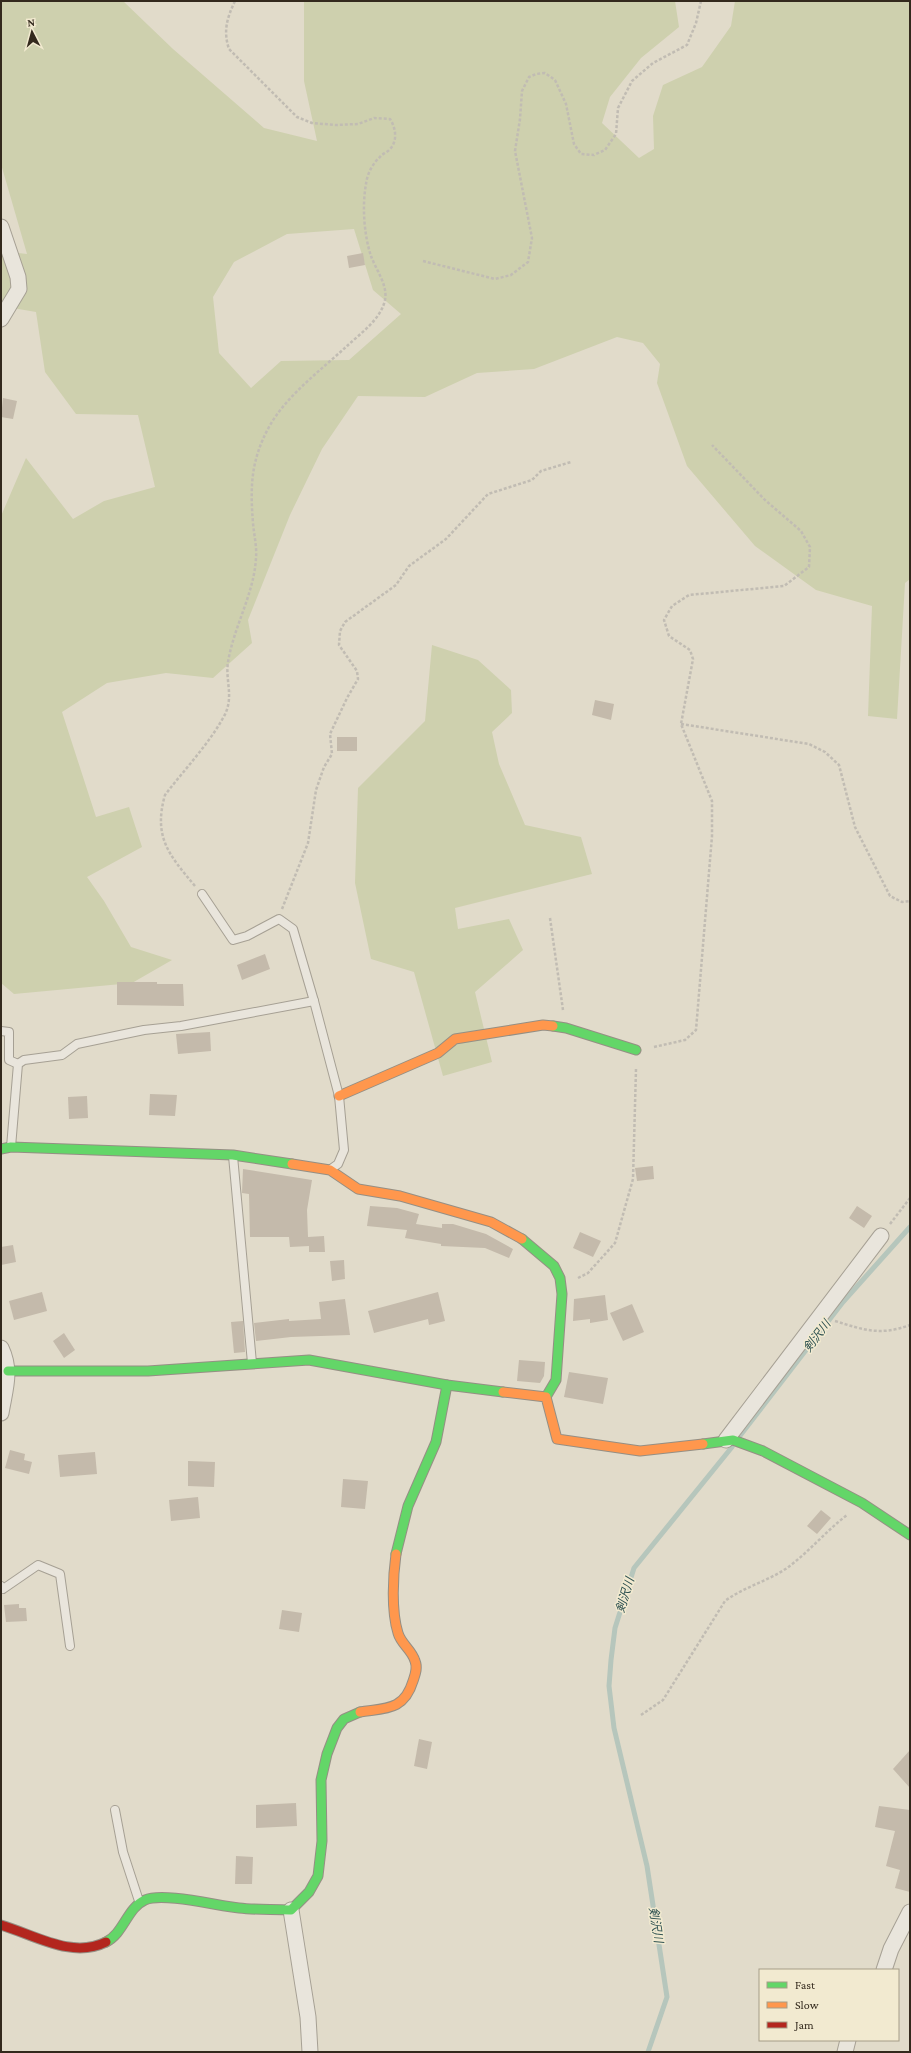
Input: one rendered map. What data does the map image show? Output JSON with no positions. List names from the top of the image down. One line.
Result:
{"water":["剣沢川"],"legend":["Fast","Slow","Jam"],"north":"top"}
